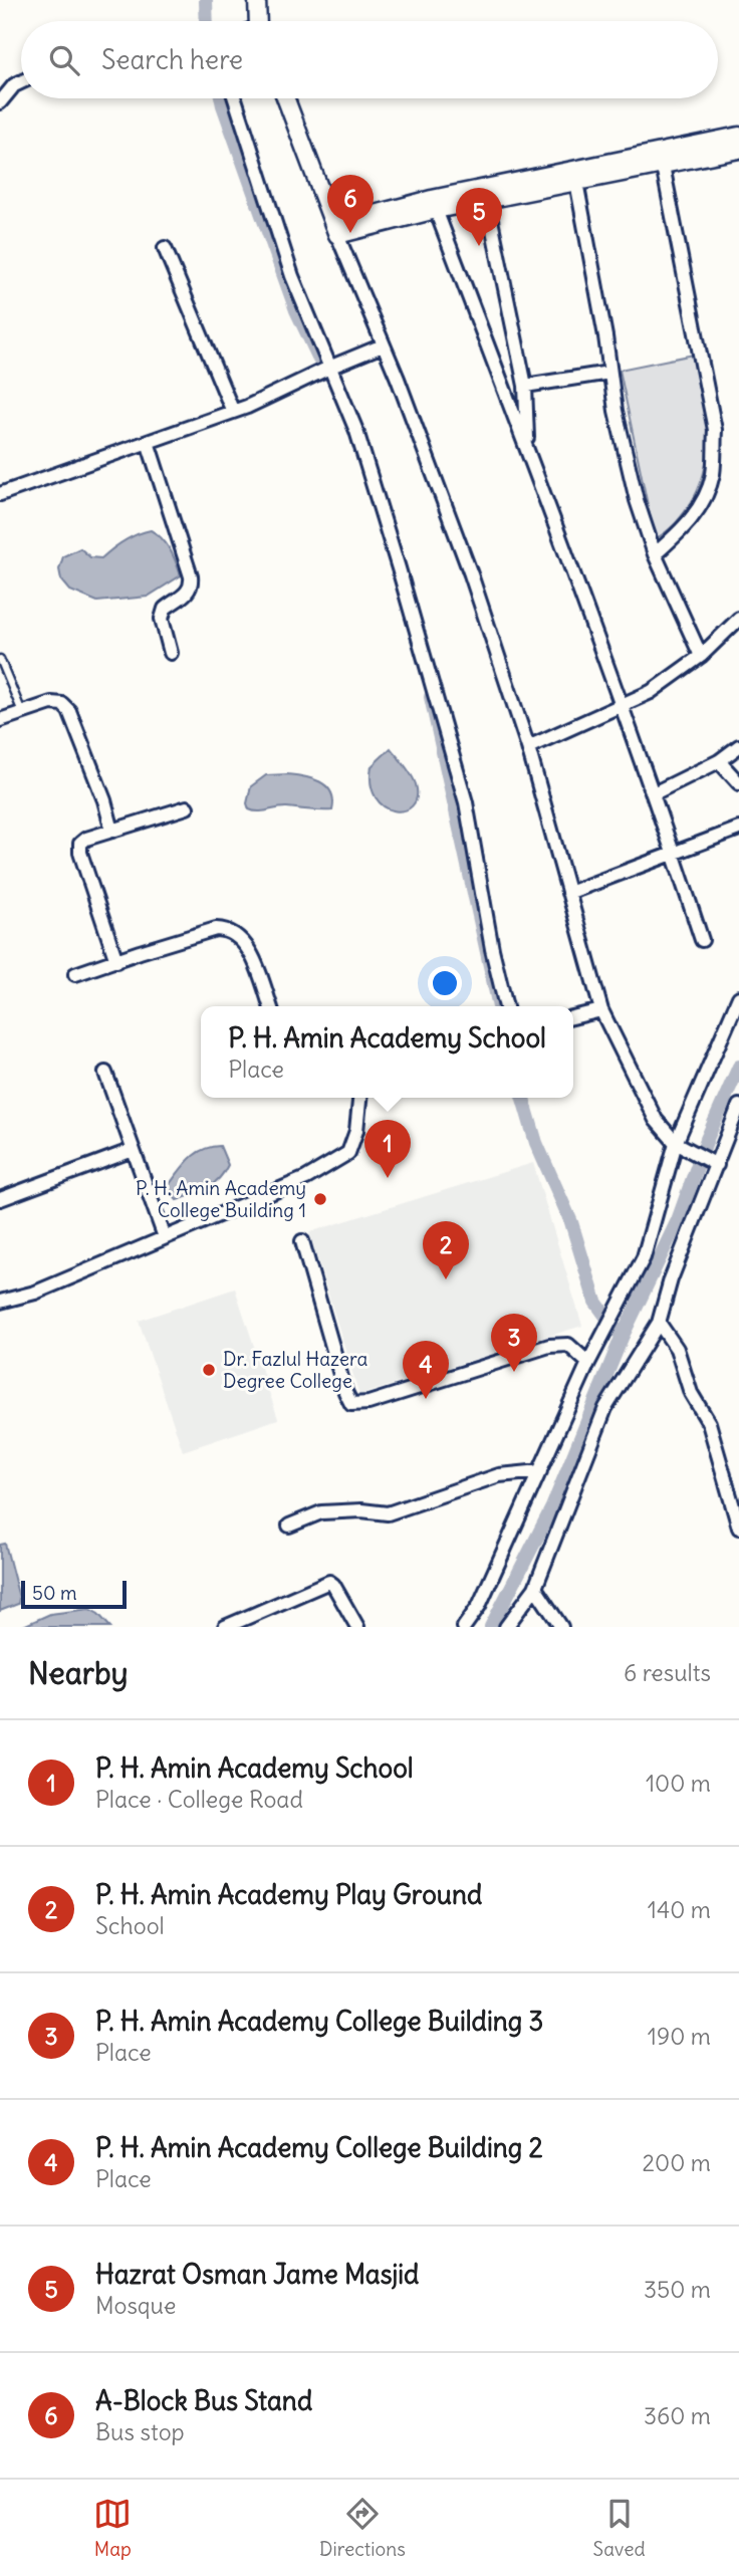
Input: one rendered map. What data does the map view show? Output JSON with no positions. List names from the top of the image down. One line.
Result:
{"places":["P. H. Amin Academy College Building 1","Dr. Fazlul Hazera Degree College"],"scale_bar":"50 m","page":{"search":"Search here","pins":["6","5","1","2","3","4"],"popup":["P. H. Amin Academy School","Place"],"scale":"50 m","heading":["Nearby","6 results"],"list":[{"mark":"1","name":"P. H. Amin Academy School","note":"Place · College Road","value":"100 m"},{"mark":"2","name":"P. H. Amin Academy Play Ground","note":"School","value":"140 m"},{"mark":"3","name":"P. H. Amin Academy College Building 3","note":"Place","value":"190 m"},{"mark":"4","name":"P. H. Amin Academy College Building 2","note":"Place","value":"200 m"},{"mark":"5","name":"Hazrat Osman Jame Masjid","note":"Mosque","value":"350 m"},{"mark":"6","name":"A-Block Bus Stand","note":"Bus stop","value":"360 m"}],"nav":["Map","Directions","Saved"]}}
